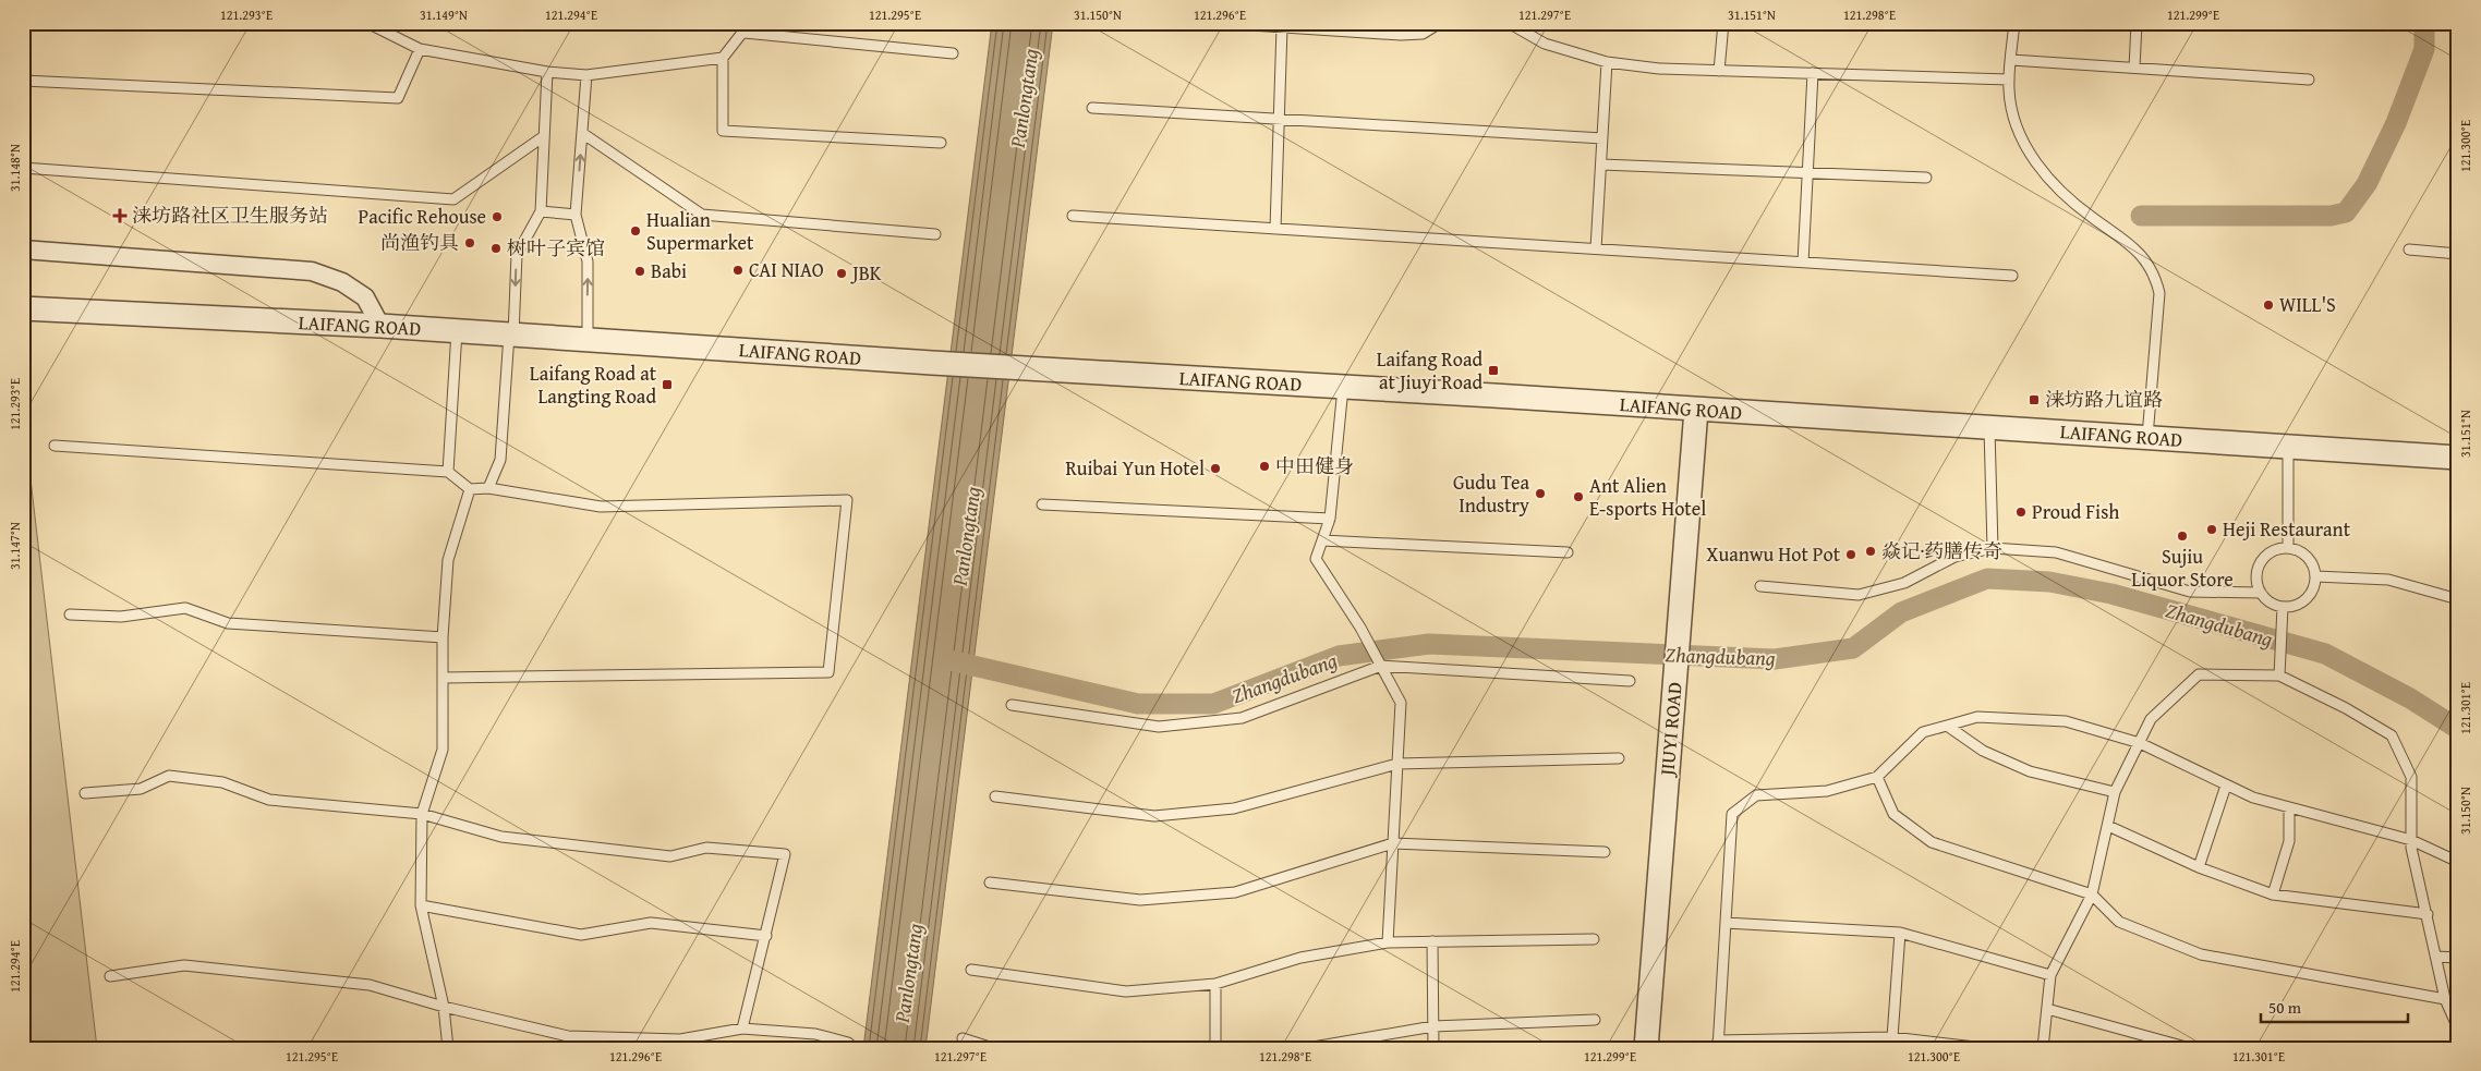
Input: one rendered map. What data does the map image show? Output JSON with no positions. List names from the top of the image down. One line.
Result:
{"streets":{"street":["LAIFANG ROAD","JIUYI ROAD"]},"crossings":[["LAIFANG ROAD","JIUYI ROAD"]],"water":["Panlongtang","Zhangdubang"],"places":{"health":["涞坊路社区卫生服务站"],"other":["Pacific Rehouse","Hualian Supermarket","尚渔钓具","树叶子宾馆","CAI NIAO","Babi","JBK","WILL'S","中田健身","Ruibai Yun Hotel","Gudu Tea Industry","Ant Alien E-sports Hotel","Proud Fish","Heji Restaurant","Sujiu Liquor Store","焱记·药膳传奇","Xuanwu Hot Pot"],"transit":["Laifang Road at Jiuyi Road","Laifang Road at Langting Road","涞坊路九谊路"]},"scale_bar":"50 m","coordinates":["121.293°E","31.149°N","121.294°E","121.295°E","31.150°N","121.296°E","121.297°E","31.151°N","121.298°E","121.299°E","121.300°E","31.148°N","31.147°N","121.301°E"]}
